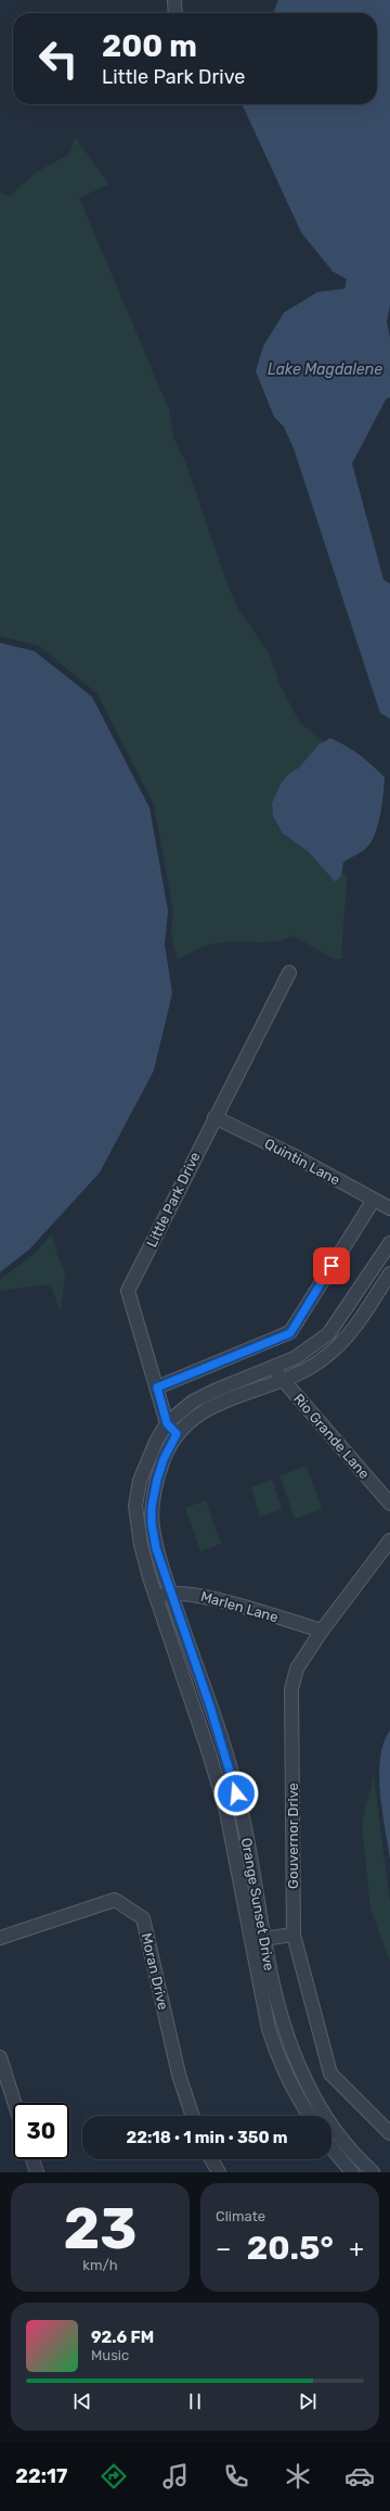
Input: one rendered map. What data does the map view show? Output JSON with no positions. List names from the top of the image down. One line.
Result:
{"streets":{"street":["Quintin Lane","Little Park Drive","Rio Grande Lane","Marlen Lane","Gouvernor Drive","Orange Sunset Drive","Moran Drive"]},"crossings":[["Quintin Lane","Little Park Drive"],["Little Park Drive","Orange Sunset Drive"],["Rio Grande Lane","Orange Sunset Drive"],["Marlen Lane","Gouvernor Drive"],["Marlen Lane","Orange Sunset Drive"]],"water":["Lake Magdalene"],"page":{"turn":["200 m","Little Park Drive"],"limit":"30","trip":"22:18 · 1 min · 350 m","tile":[["23","km/h"],"Climate"],"heat":["−","20.5°","+"],"song":["92.6 FM","Music"],"tabs":"22:17"}}
